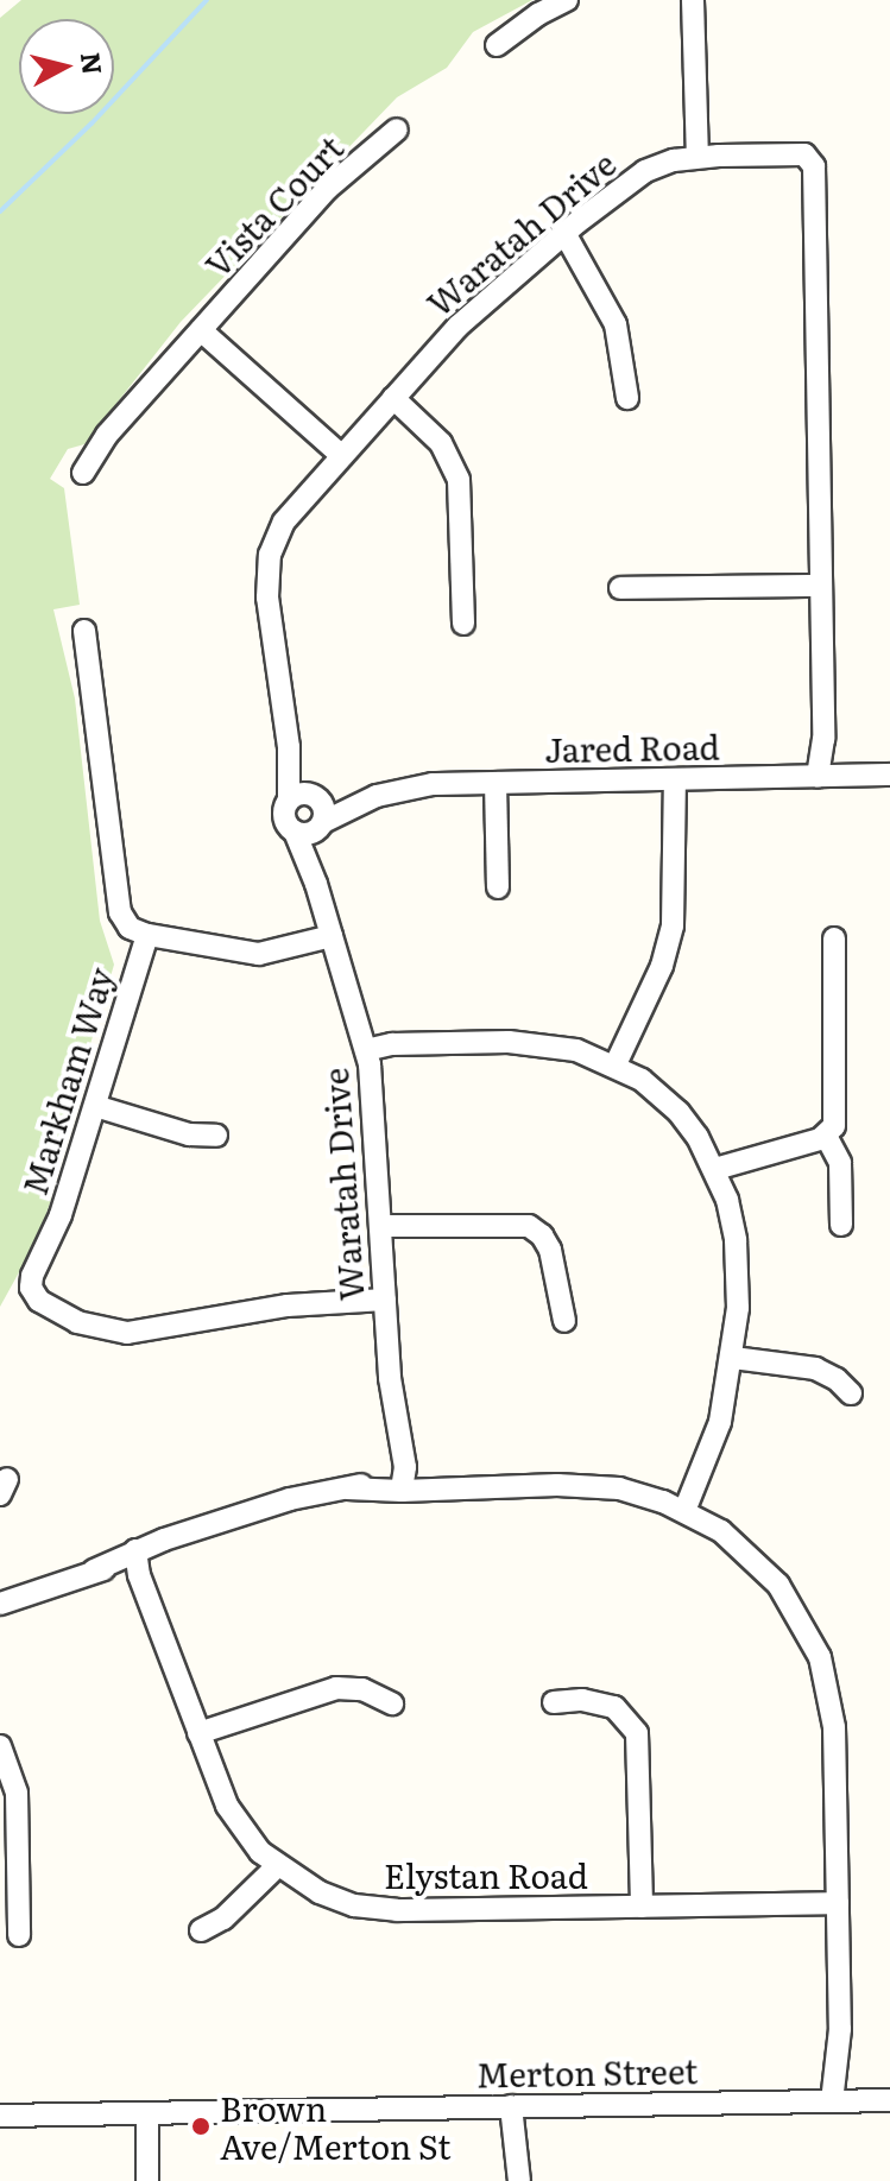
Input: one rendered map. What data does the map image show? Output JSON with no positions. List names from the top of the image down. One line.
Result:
{"streets":{"street":["Vista Court","Waratah Drive","Jared Road","Markham Way","Elystan Road","Merton Street"]},"crossings":[["Waratah Drive","Jared Road"],["Waratah Drive","Markham Way"]],"places":["Brown Ave/Merton St"],"north":"right"}
